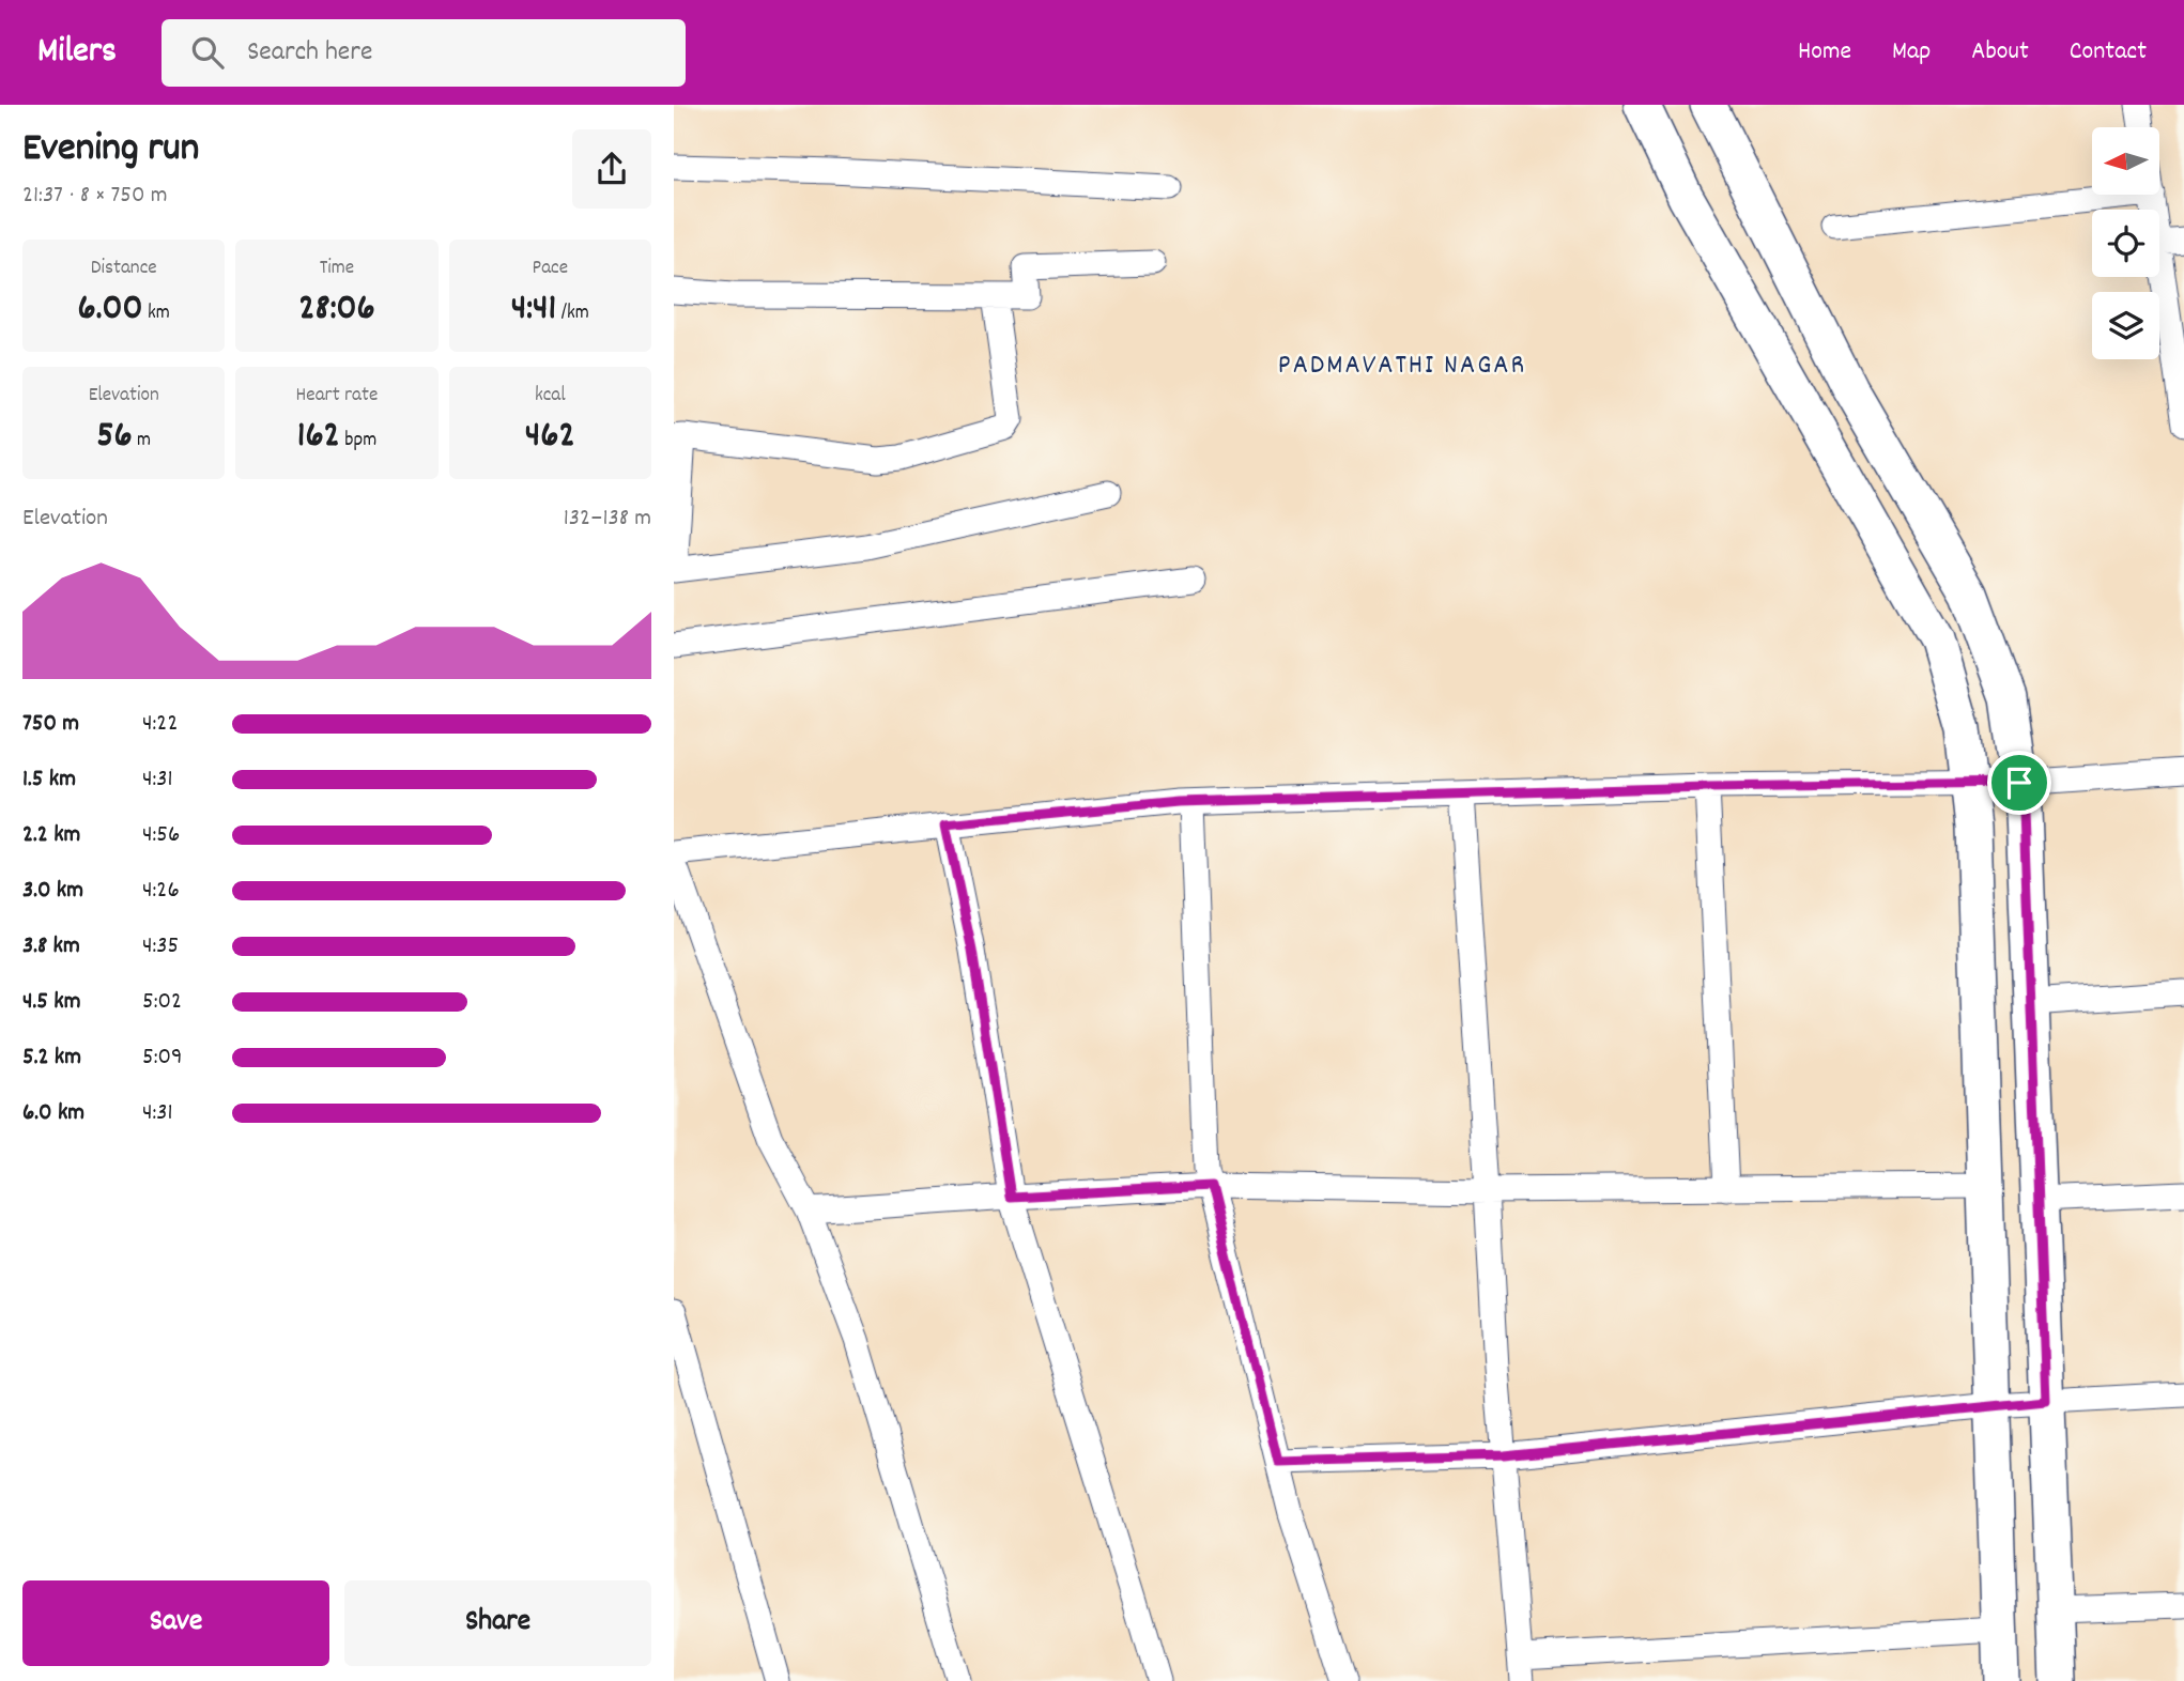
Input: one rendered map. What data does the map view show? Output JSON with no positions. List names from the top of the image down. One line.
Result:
{"districts":["PADMAVATHI NAGAR"],"north":"left","page":{"header":"Milers","search":"Search here","nav":["Home","Map","About","Contact"],"heading":["Evening run","21:37 · 8 × 750 m"],"stats":[["Distance","6.00 km"],["Time","28:06"],["Pace","4:41 /km"],["Elevation","56 m"],["Heart rate","162 bpm"],["kcal","462"]],"chart":["Elevation","132–138 m"],"list":[{"name":"750 m","note":"4:22"},{"name":"1.5 km","note":"4:31"},{"name":"2.2 km","note":"4:56"},{"name":"3.0 km","note":"4:26"},{"name":"3.8 km","note":"4:35"},{"name":"4.5 km","note":"5:02"},{"name":"5.2 km","note":"5:09"},{"name":"6.0 km","note":"4:31"}],"buttons":["Save","Share"]}}
